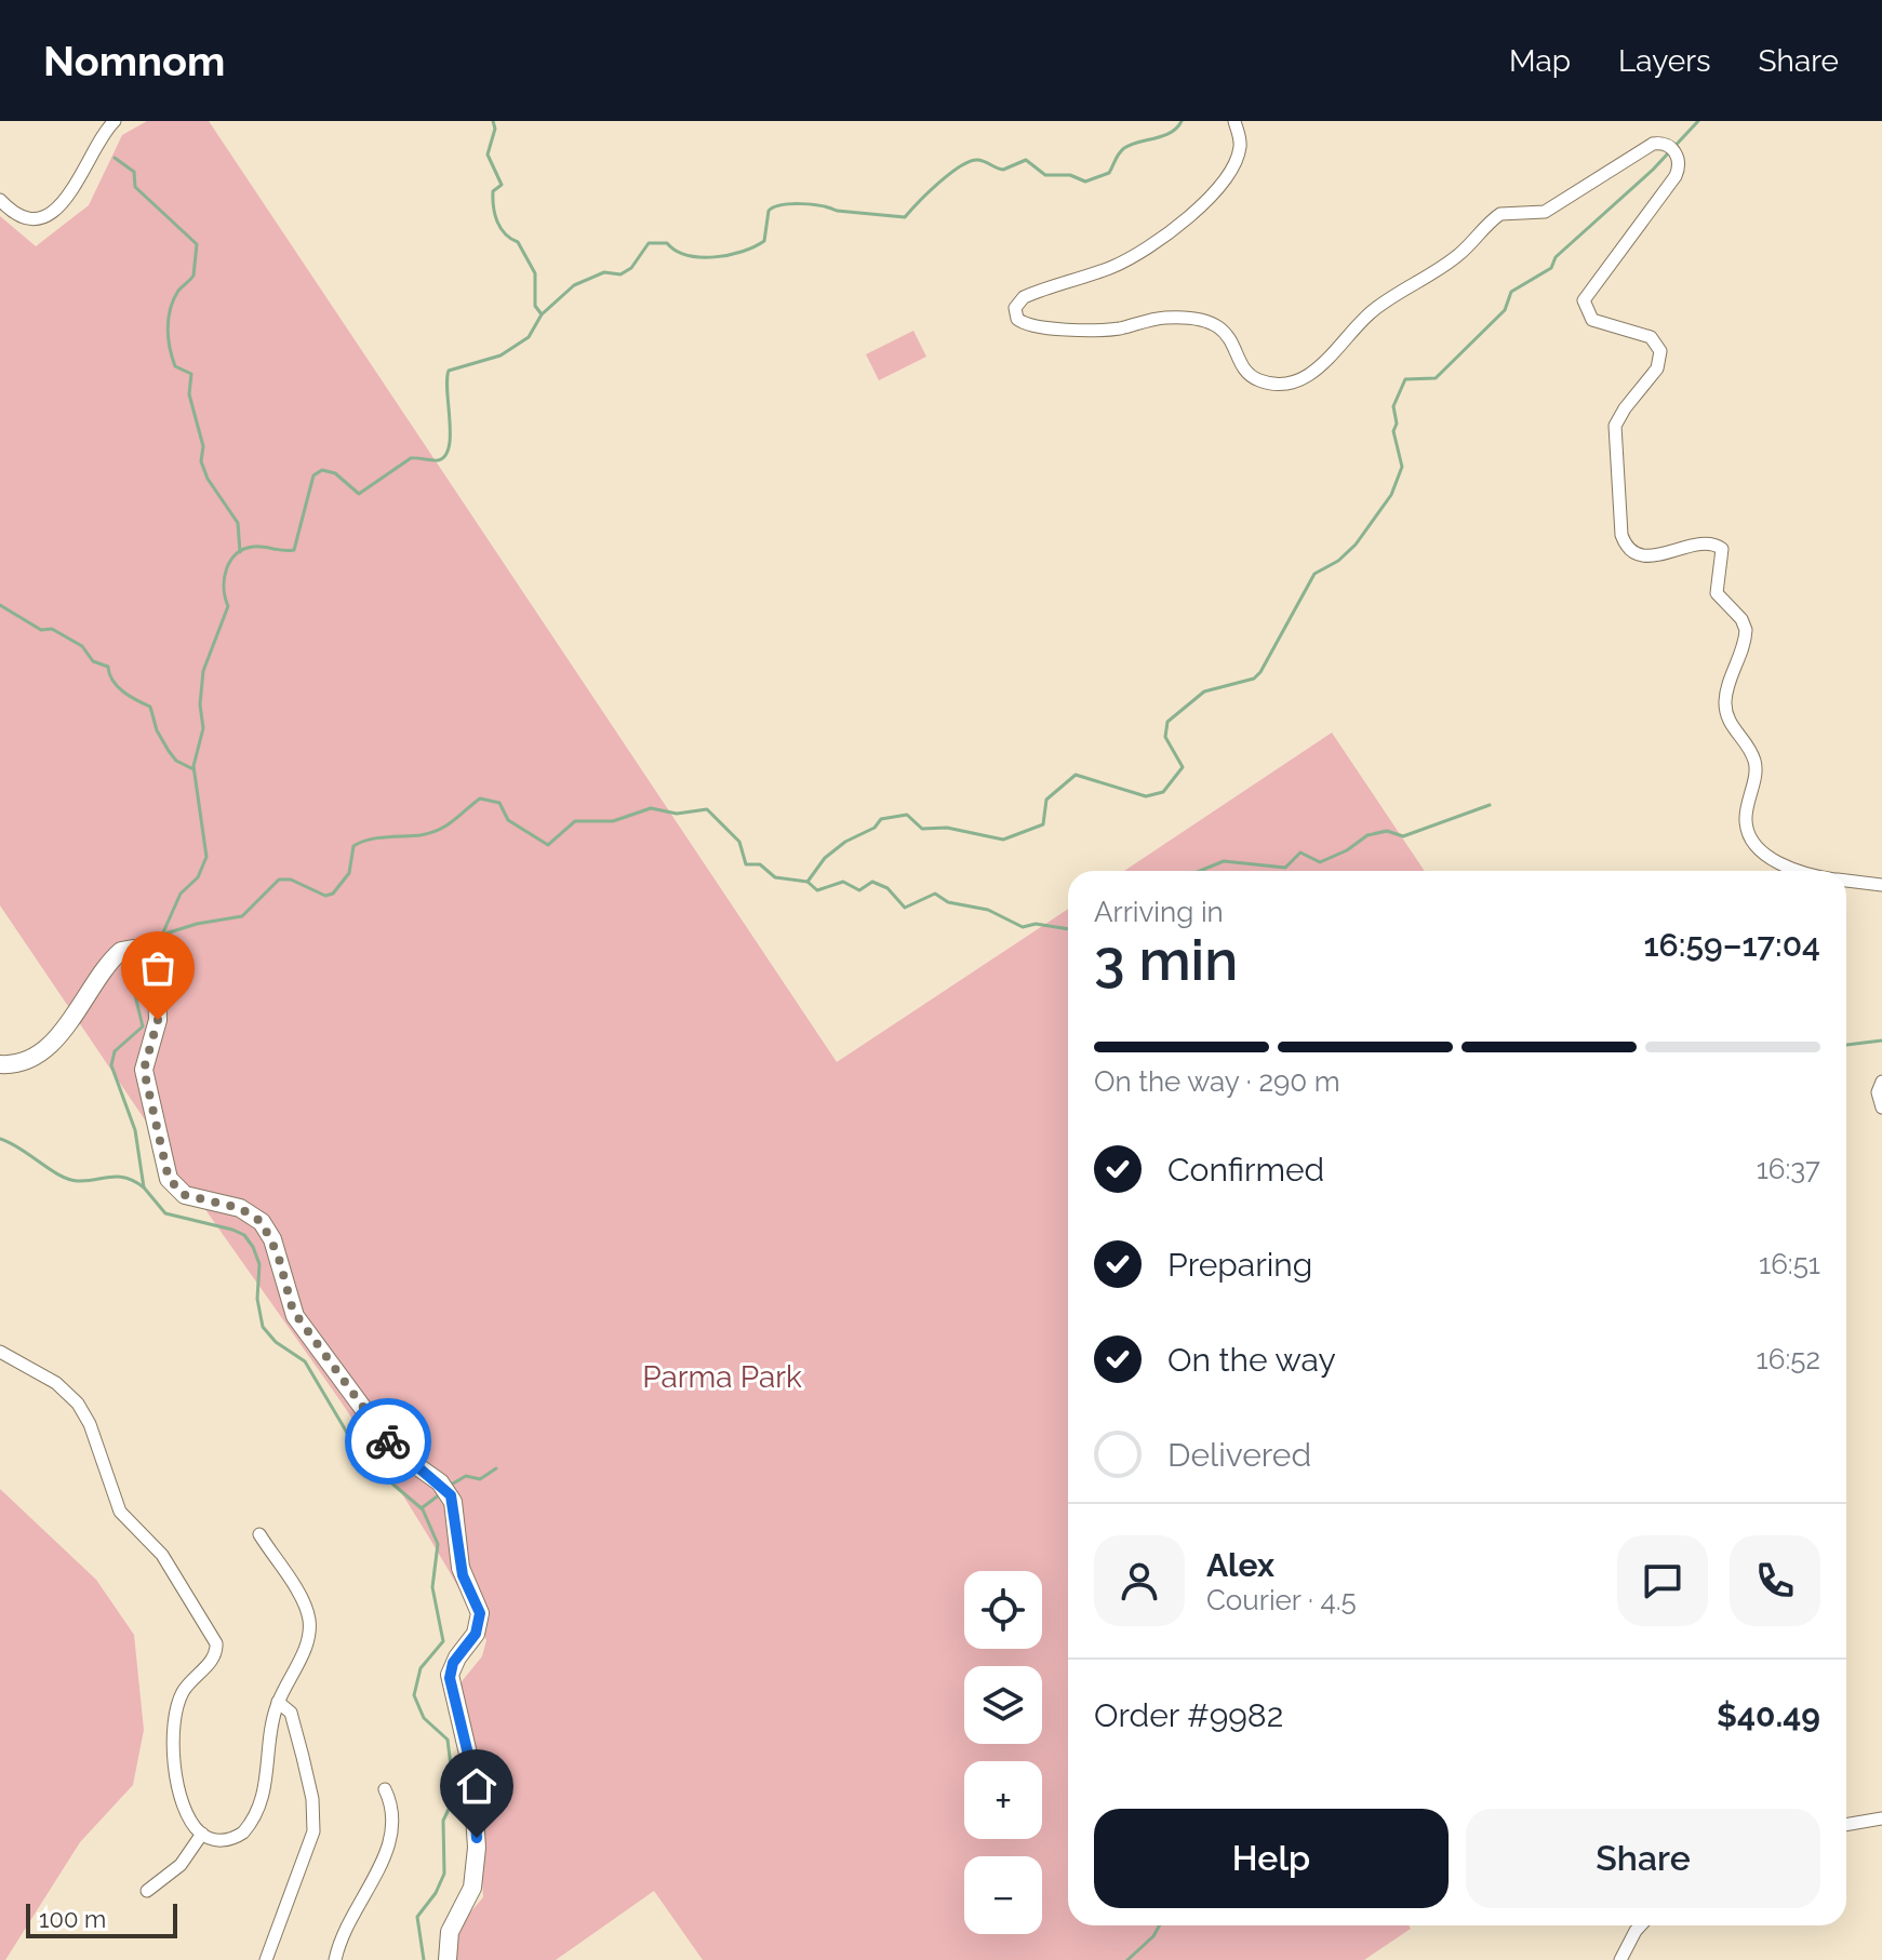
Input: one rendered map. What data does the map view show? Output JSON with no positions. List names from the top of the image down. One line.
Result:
{"parks":["Parma Park"],"scale_bar":"100 m","page":{"header":"Nomnom","nav":["Map","Layers","Share"],"heading":["3 min","Arriving in","16:59–17:04"],"panel":["Alex","Courier · 4.5","Order #9982","$40.49"],"bar":"On the way · 290 m","list":[["Confirmed","16:37"],["Preparing","16:51"],["On the way","16:52"],"Delivered"],"map_buttons":["+","−"],"buttons":["Help","Share"],"scale":"100 m"}}
